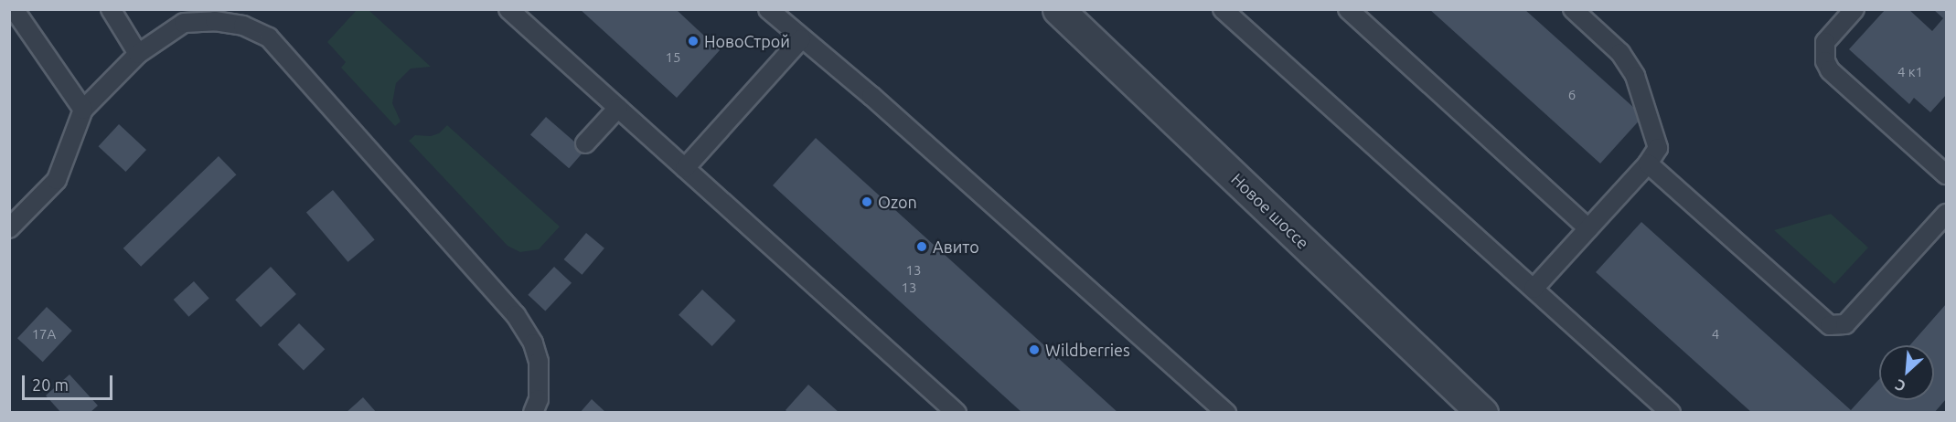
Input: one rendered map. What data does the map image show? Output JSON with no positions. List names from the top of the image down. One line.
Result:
{"streets":{"street":["Новое шоссе"]},"places":["НовоСтрой","Ozon","Авито","Wildberries"],"house_numbers":["15","4 к1","6","13","13","17А","4"],"scale_bar":"20 m","north":"bottom left"}
